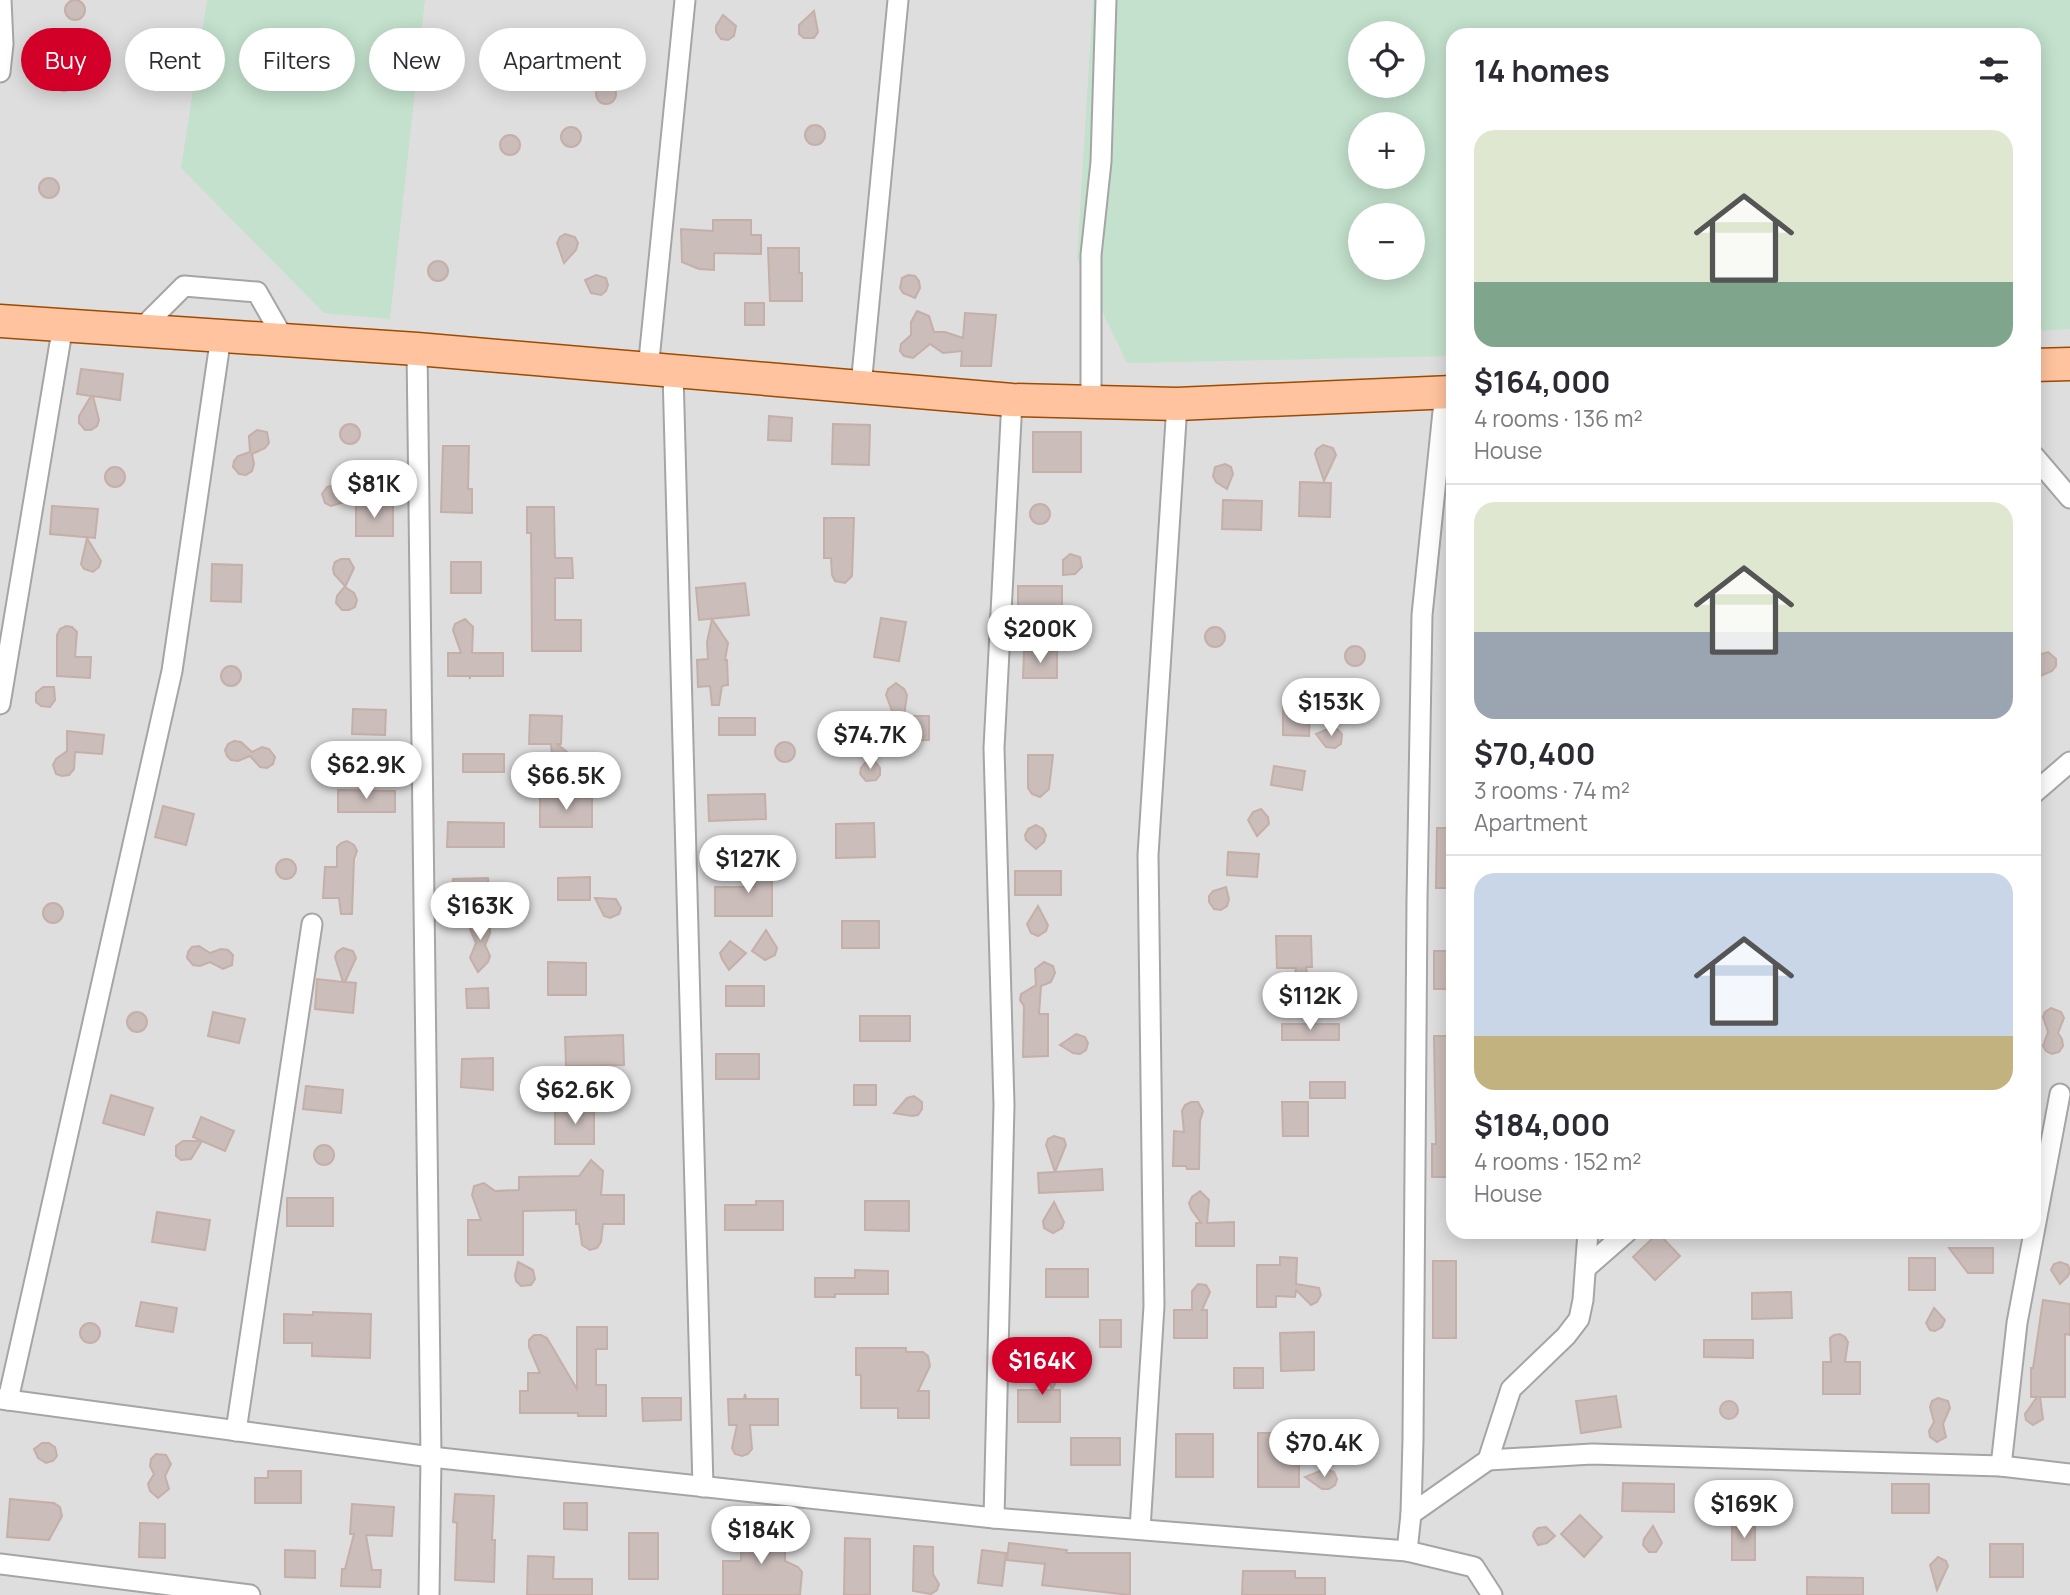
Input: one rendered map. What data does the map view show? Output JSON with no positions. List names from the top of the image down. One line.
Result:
{"page":{"map_buttons":["+","−"],"chip":["Buy","Rent","Filters","New","Apartment"],"heading":"14 homes","list":[{"name":"$164,000","note":"4 rooms · 136 m² · House"},{"name":"$70,400","note":"3 rooms · 74 m² · Apartment"},{"name":"$184,000","note":"4 rooms · 152 m² · House"}],"price":["$81K","$200K","$153K","$74.7K","$62.9K","$66.5K","$127K","$163K","$112K","$62.6K","$164K","$70.4K","$169K","$184K"]}}
